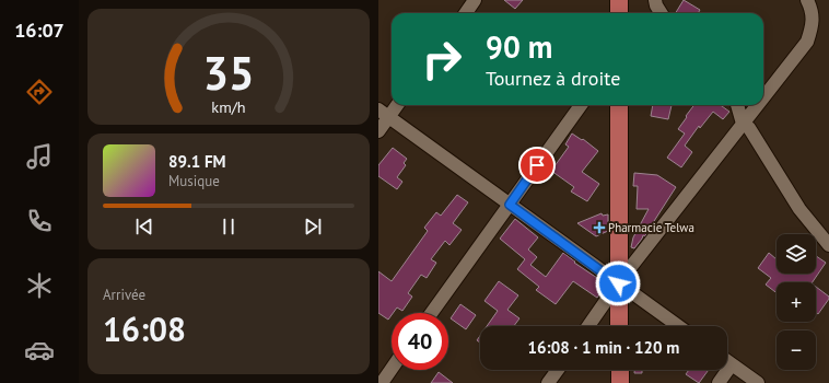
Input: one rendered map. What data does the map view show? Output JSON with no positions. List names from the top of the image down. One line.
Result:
{"places":{"health":["Pharmacie Telwa"]},"page":{"tabs":"16:07","turn":["90 m","Tournez à droite"],"song":["89.1 FM","Musique"],"map_buttons":["+","−"],"tile":["Arrivée","16:08"],"limit":"40","trip":"16:08 · 1 min · 120 m","gauge":["35","km/h"]}}
